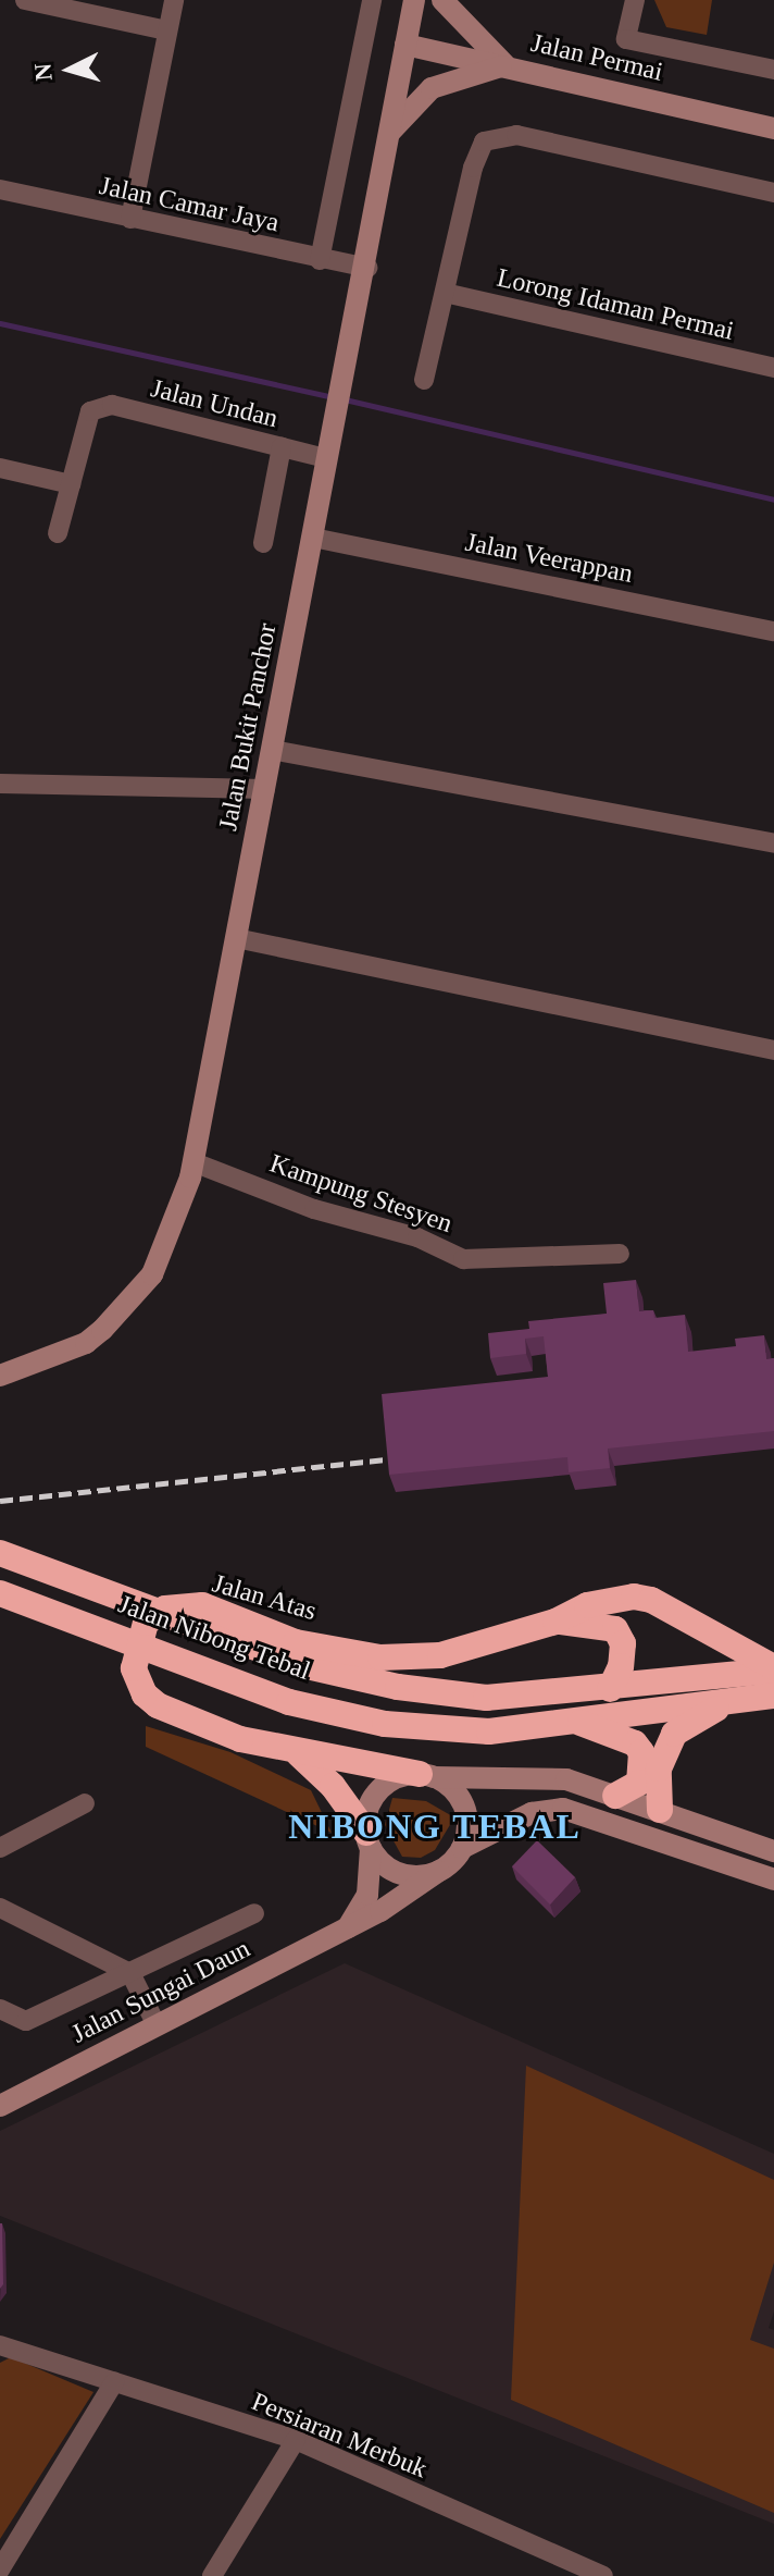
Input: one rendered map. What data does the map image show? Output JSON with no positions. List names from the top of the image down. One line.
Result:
{"streets":{"highway":["Jalan Atas","Jalan Nibong Tebal"],"main road":["Jalan Permai","Jalan Bukit Panchor","Jalan Sungai Daun"],"street":["Jalan Camar Jaya","Lorong Idaman Permai","Jalan Undan","Jalan Veerappan","Kampung Stesyen","Persiaran Merbuk"]},"crossings":[["Jalan Permai","Jalan Bukit Panchor"],["Jalan Camar Jaya","Jalan Bukit Panchor"],["Jalan Undan","Jalan Bukit Panchor"],["Jalan Veerappan","Jalan Bukit Panchor"],["Jalan Bukit Panchor","Kampung Stesyen"],["Jalan Atas","Jalan Sungai Daun"]],"districts":["NIBONG TEBAL"],"north":"left"}
